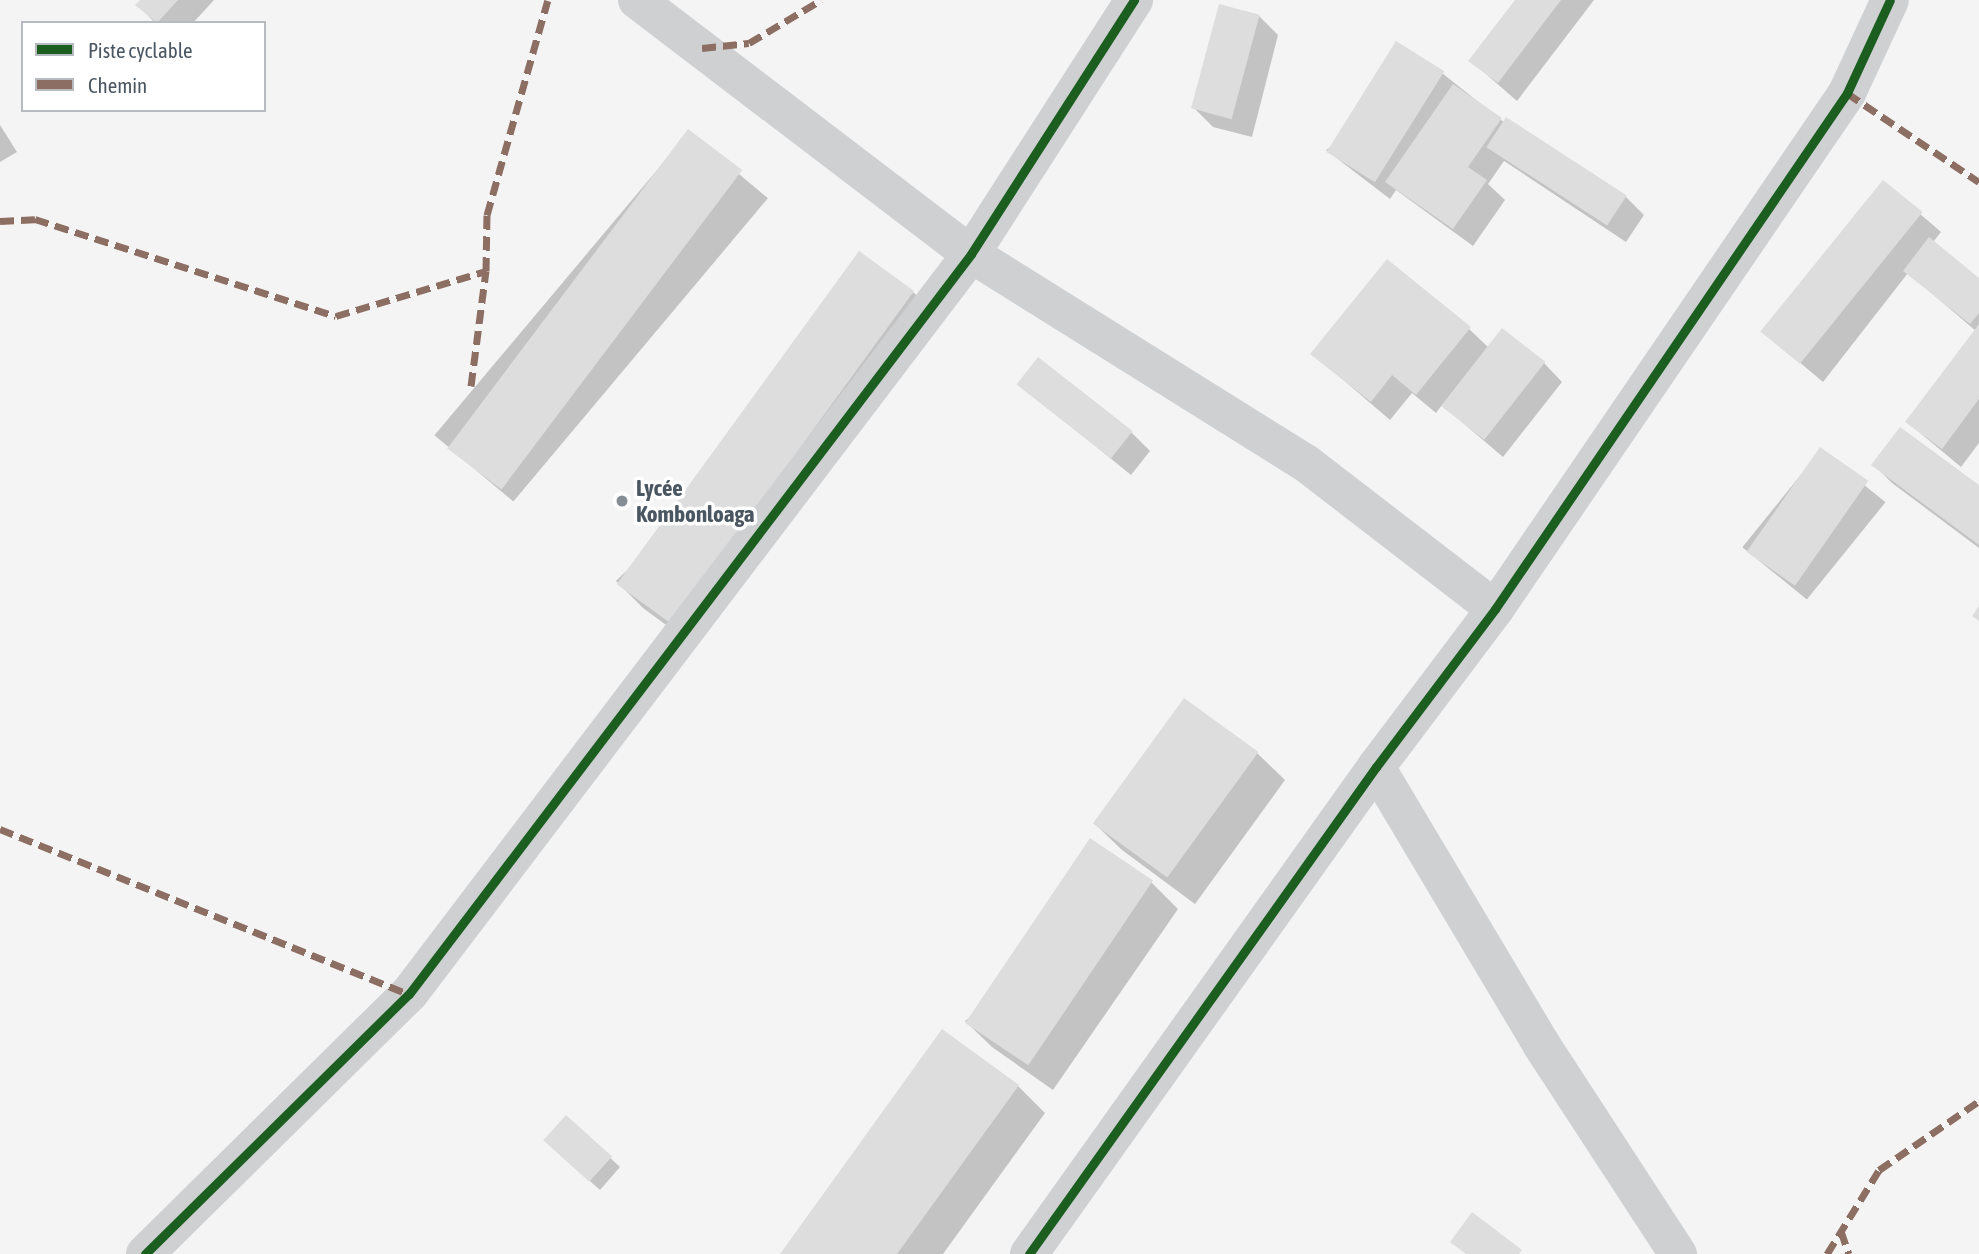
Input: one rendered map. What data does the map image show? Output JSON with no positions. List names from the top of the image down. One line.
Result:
{"places":["Lycée Kombonloaga"],"legend":["Piste cyclable","Chemin"]}
